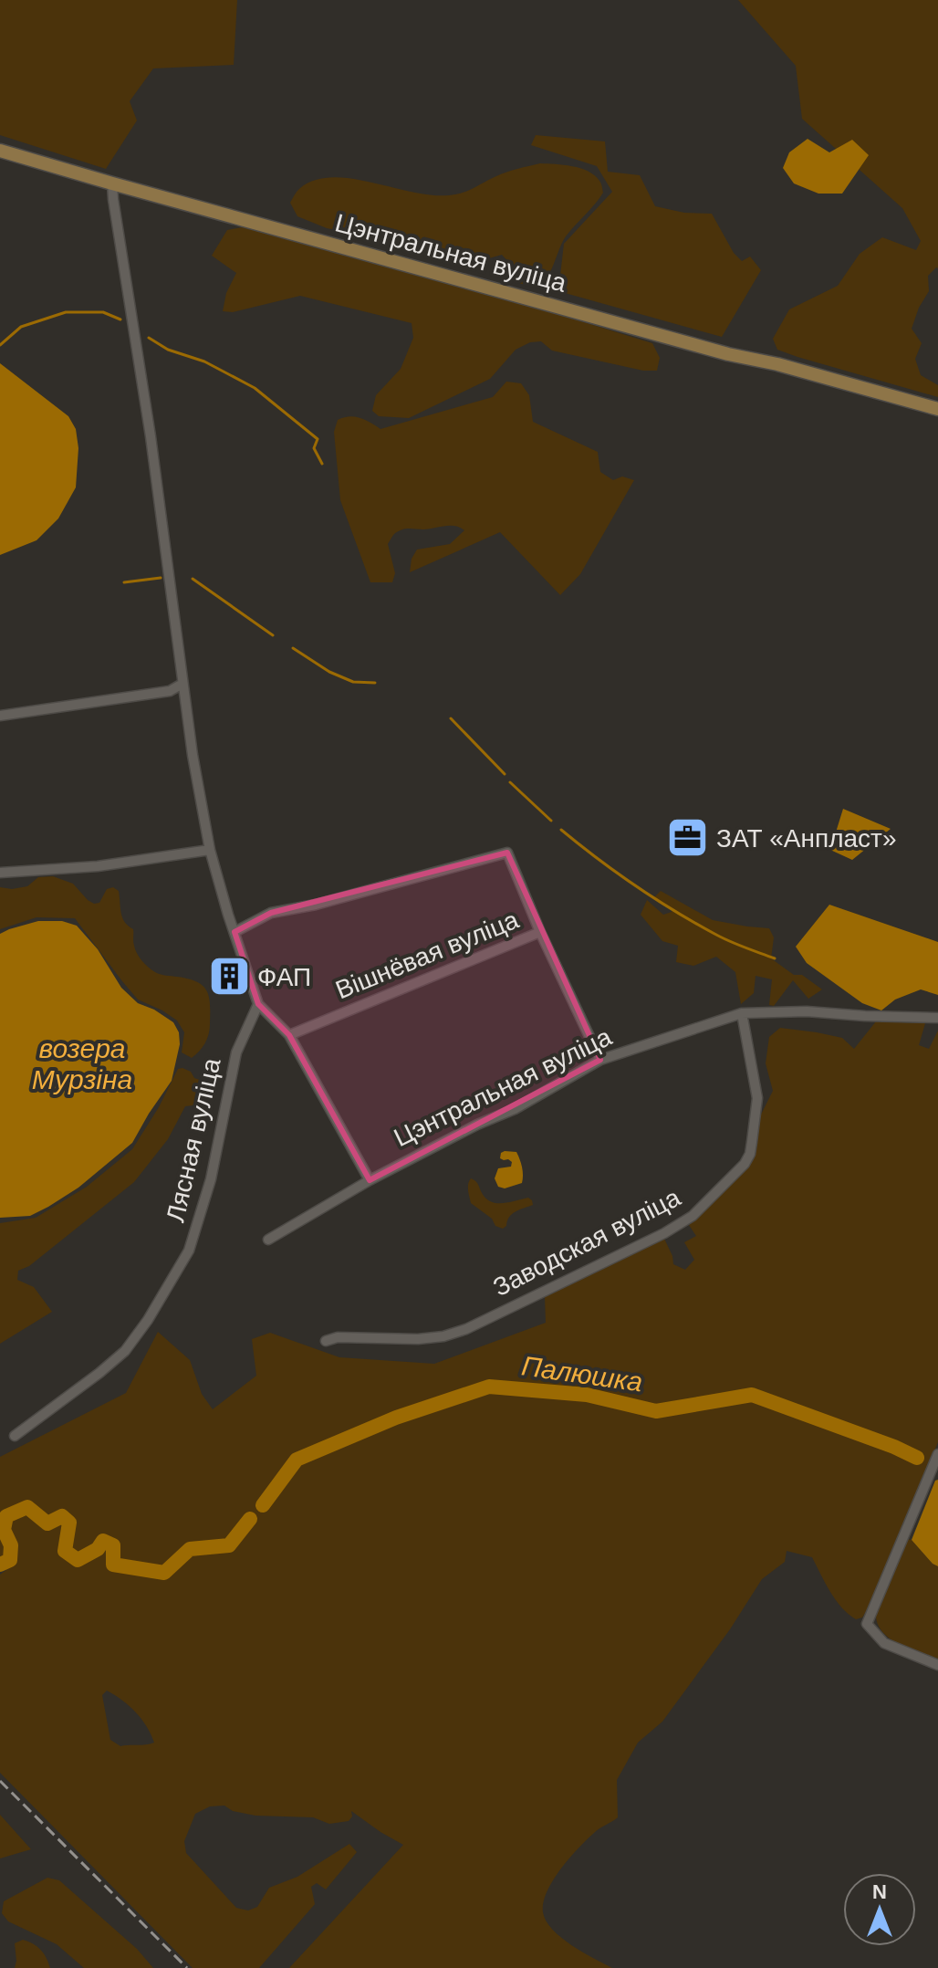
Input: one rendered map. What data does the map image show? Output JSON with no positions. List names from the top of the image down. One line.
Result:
{"streets":{"street":["Цэнтральная вуліца","Вішнёвая вуліца","Лясная вуліца","Заводская вуліца"]},"crossings":[["Цэнтральная вуліца","Заводская вуліца"]],"water":["возера Мурзіна","Палюшка"],"places":{"office":["ЗАТ «Анпласт»"],"building":["ФАП"]},"north":"top"}
